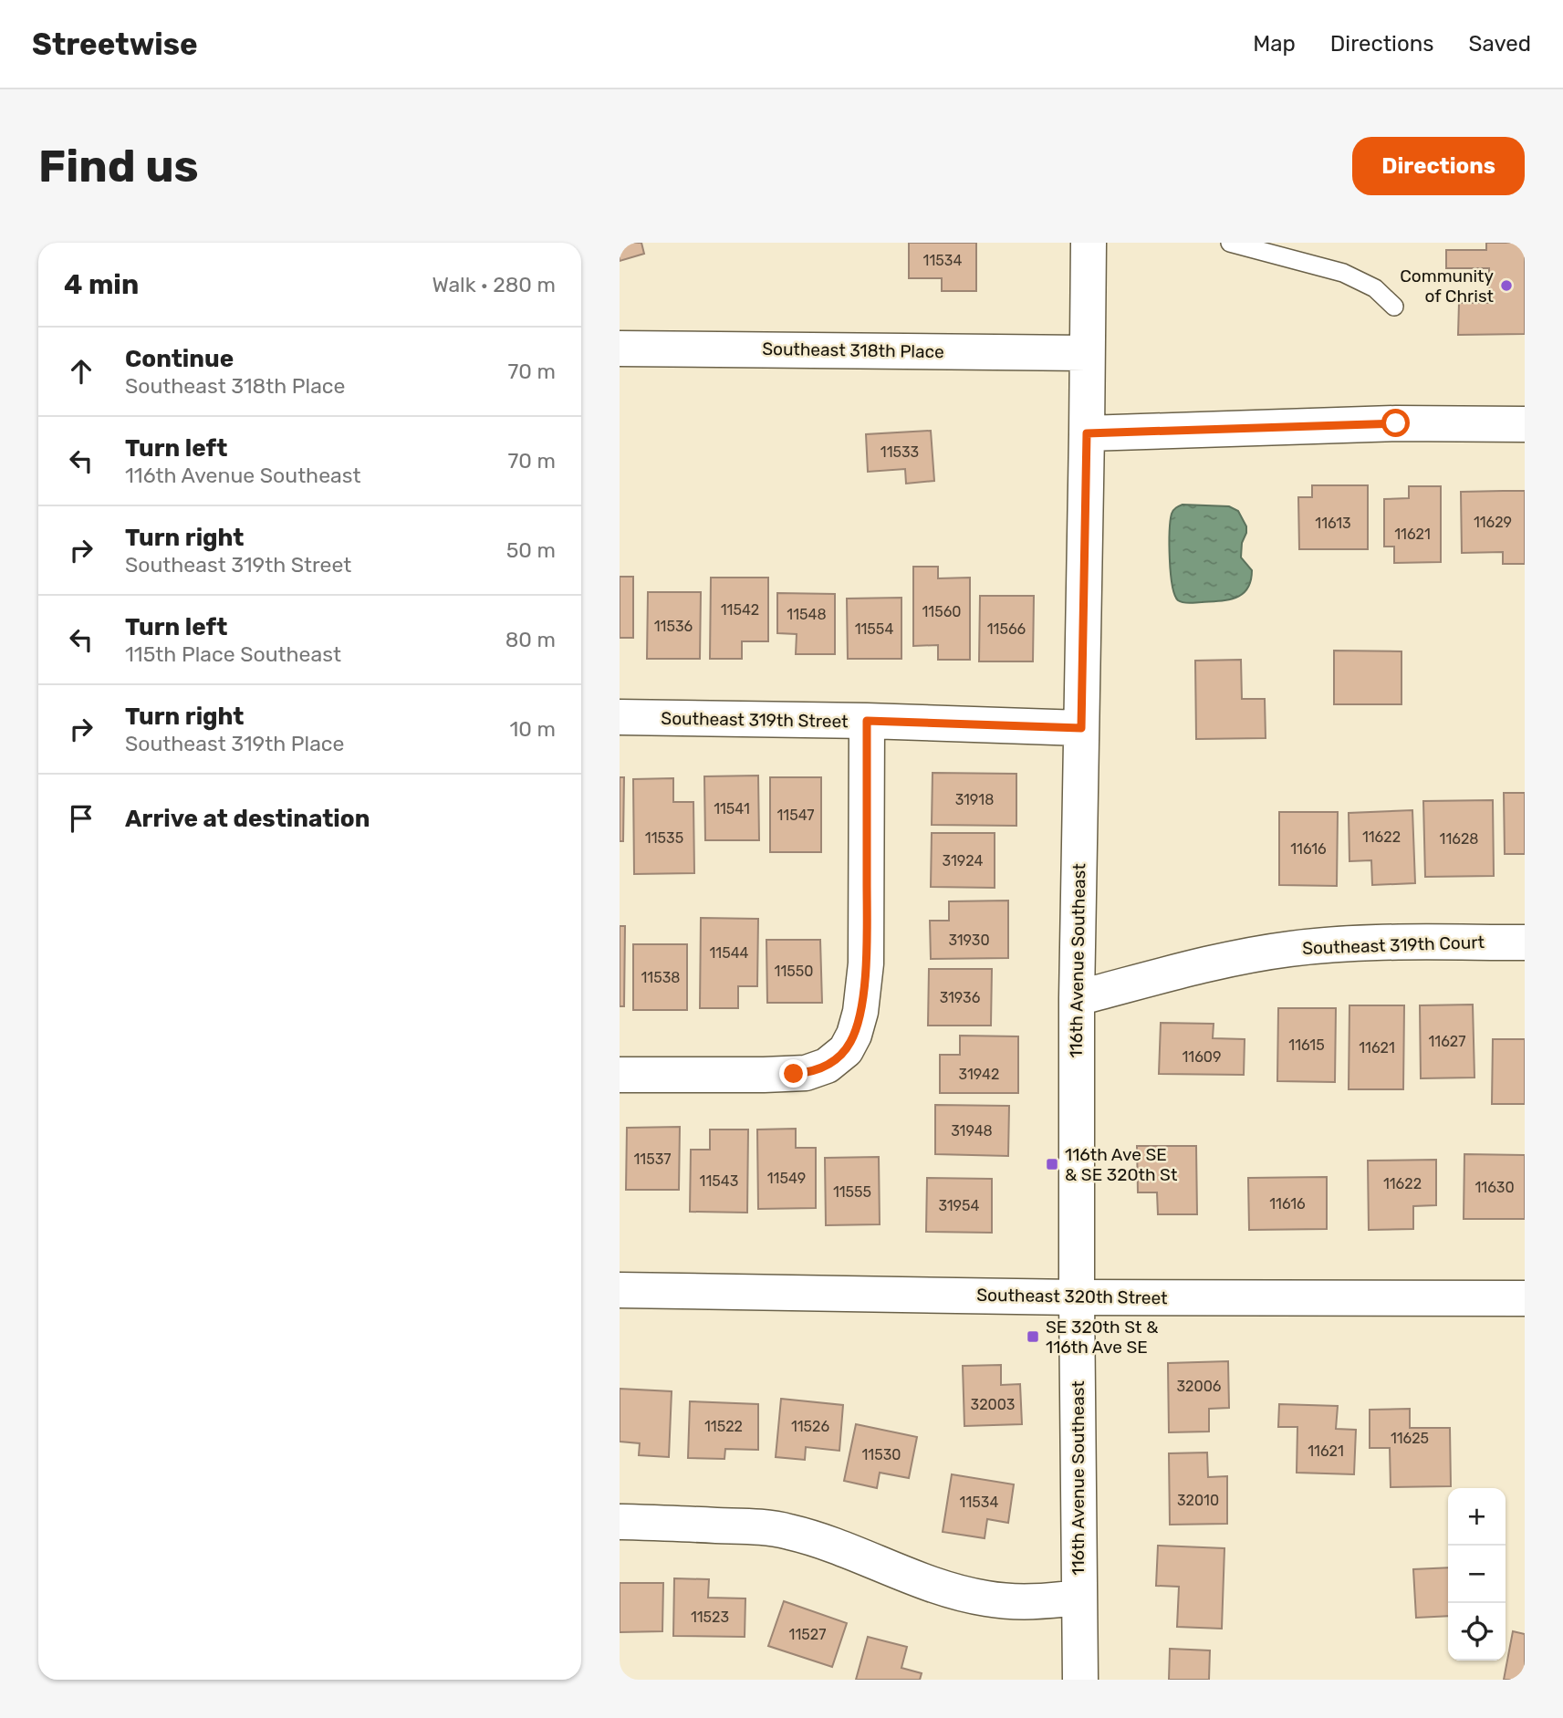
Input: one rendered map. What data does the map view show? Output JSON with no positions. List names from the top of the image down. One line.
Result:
{"streets":{"street":["Southeast 318th Place","Southeast 319th Street","Southeast 319th Court","116th Avenue Southeast","Southeast 320th Street"]},"crossings":[["Southeast 318th Place","116th Avenue Southeast"],["Southeast 319th Street","116th Avenue Southeast"],["Southeast 319th Court","116th Avenue Southeast"],["116th Avenue Southeast","Southeast 320th Street"]],"places":{"other":["Community of Christ"],"transit":["116th Ave SE & SE 320th St","SE 320th St & 116th Ave SE"]},"house_numbers":["11534","11533","11629","11613","11621","11542","11560","11548","11536","11554","11566","31918","11541","11547","11622","11535","11628","11616","31924","31930","11544","11550","11538","31936","11627","11615","11621","11609","31942","31948","11537","11549","11543","11622","11630","11555","11616","31954","32006","32003","11522","11526","11625","11621","11530","32010","11534","11523","11527"],"page":{"header":"Streetwise","nav":["Map","Directions","Saved"],"buttons":"Directions","title":"Find us","heading":["4 min","Walk · 280 m"],"list":[["Continue","Southeast 318th Place","70 m"],["Turn left","116th Avenue Southeast","70 m"],["Turn right","Southeast 319th Street","50 m"],["Turn left","115th Place Southeast","80 m"],["Turn right","Southeast 319th Place","10 m"],"Arrive at destination"],"map_buttons":["+","−"]}}
